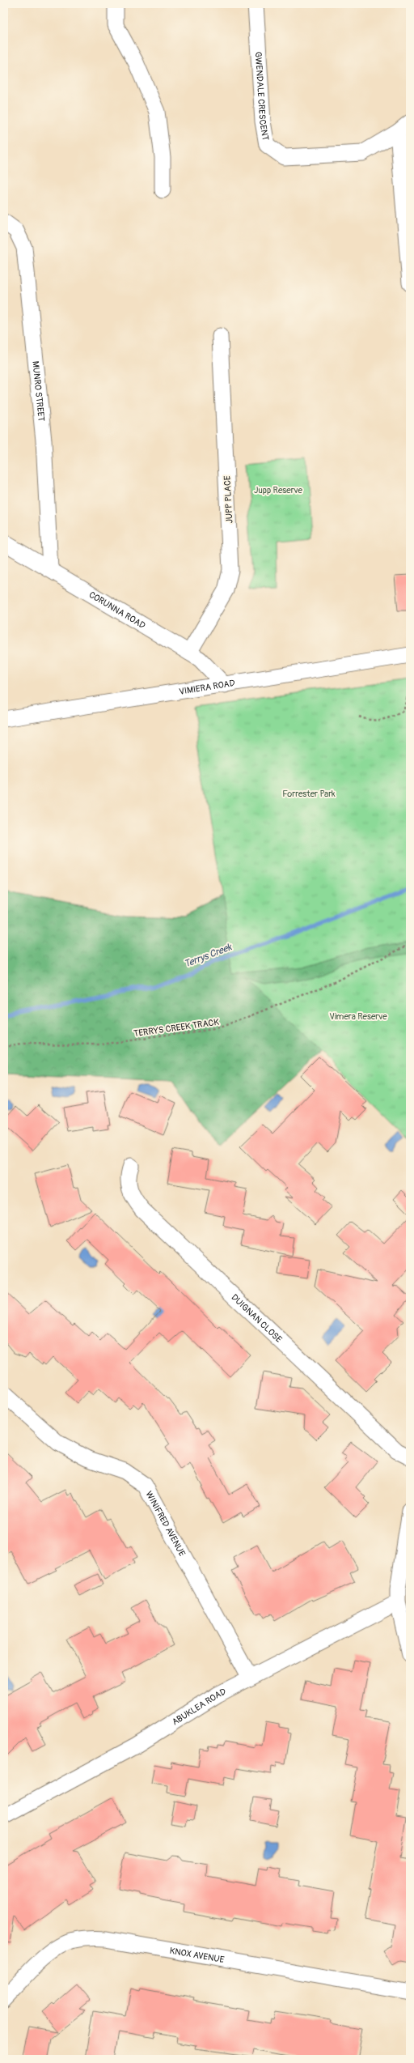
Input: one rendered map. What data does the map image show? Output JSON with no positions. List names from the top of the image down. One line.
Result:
{"streets":{"street":["GWENDALE CRESCENT","MUNRO STREET","JUPP PLACE","CORUNNA ROAD","VIMIERA ROAD","DUIGNAN CLOSE","WINIFRED AVENUE","ABUKLEA ROAD","KNOX AVENUE"],"path":["TERRYS CREEK TRACK"]},"crossings":[["MUNRO STREET","CORUNNA ROAD"],["JUPP PLACE","CORUNNA ROAD"],["CORUNNA ROAD","VIMIERA ROAD"],["WINIFRED AVENUE","ABUKLEA ROAD"]],"water":["Terrys Creek"],"parks":["Jupp Reserve","Forrester Park","Vimera Reserve"]}
